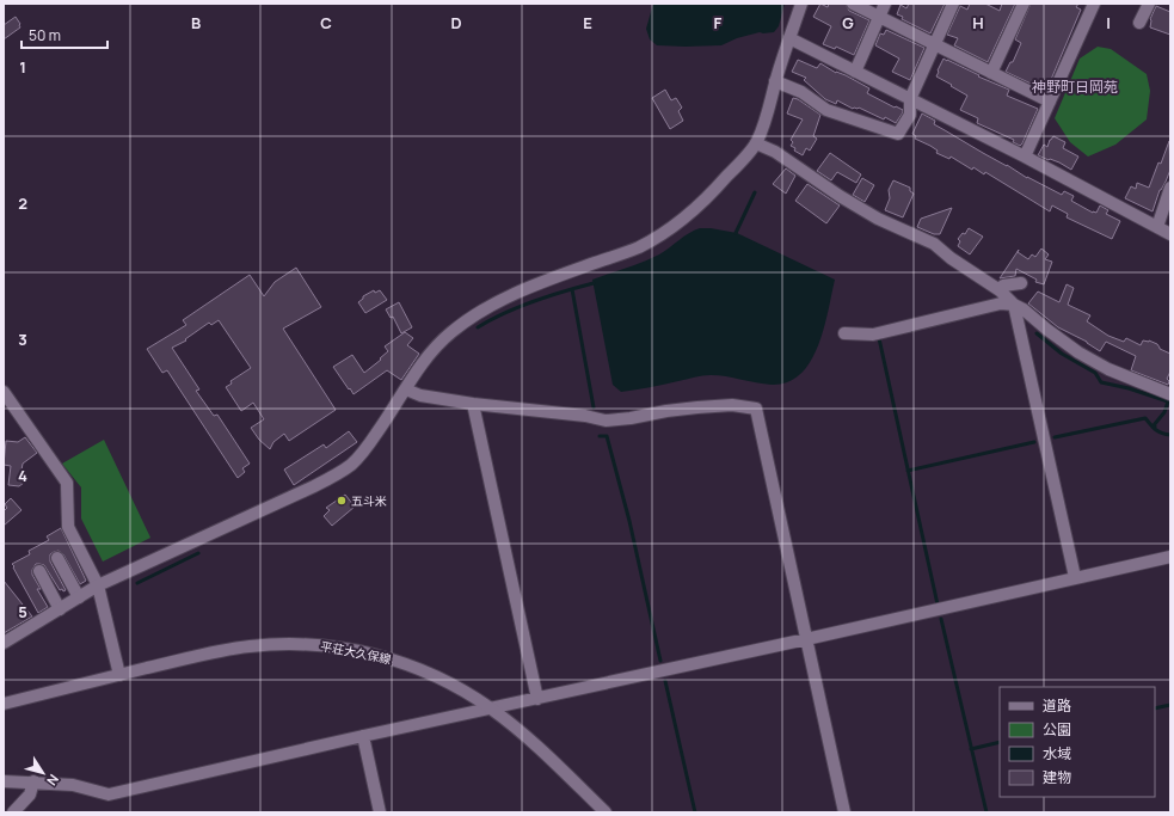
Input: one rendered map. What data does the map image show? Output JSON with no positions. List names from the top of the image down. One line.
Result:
{"streets":{"street":["平荘大久保線"]},"districts":["神野町日岡苑"],"places":["五斗米"],"legend":["道路","公園","水域","建物"],"scale_bar":"50 m","north":"bottom right","grid":{"columns":["B","C","D","E","F","G","H","I"],"rows":["1","2","3","4","5"]}}
